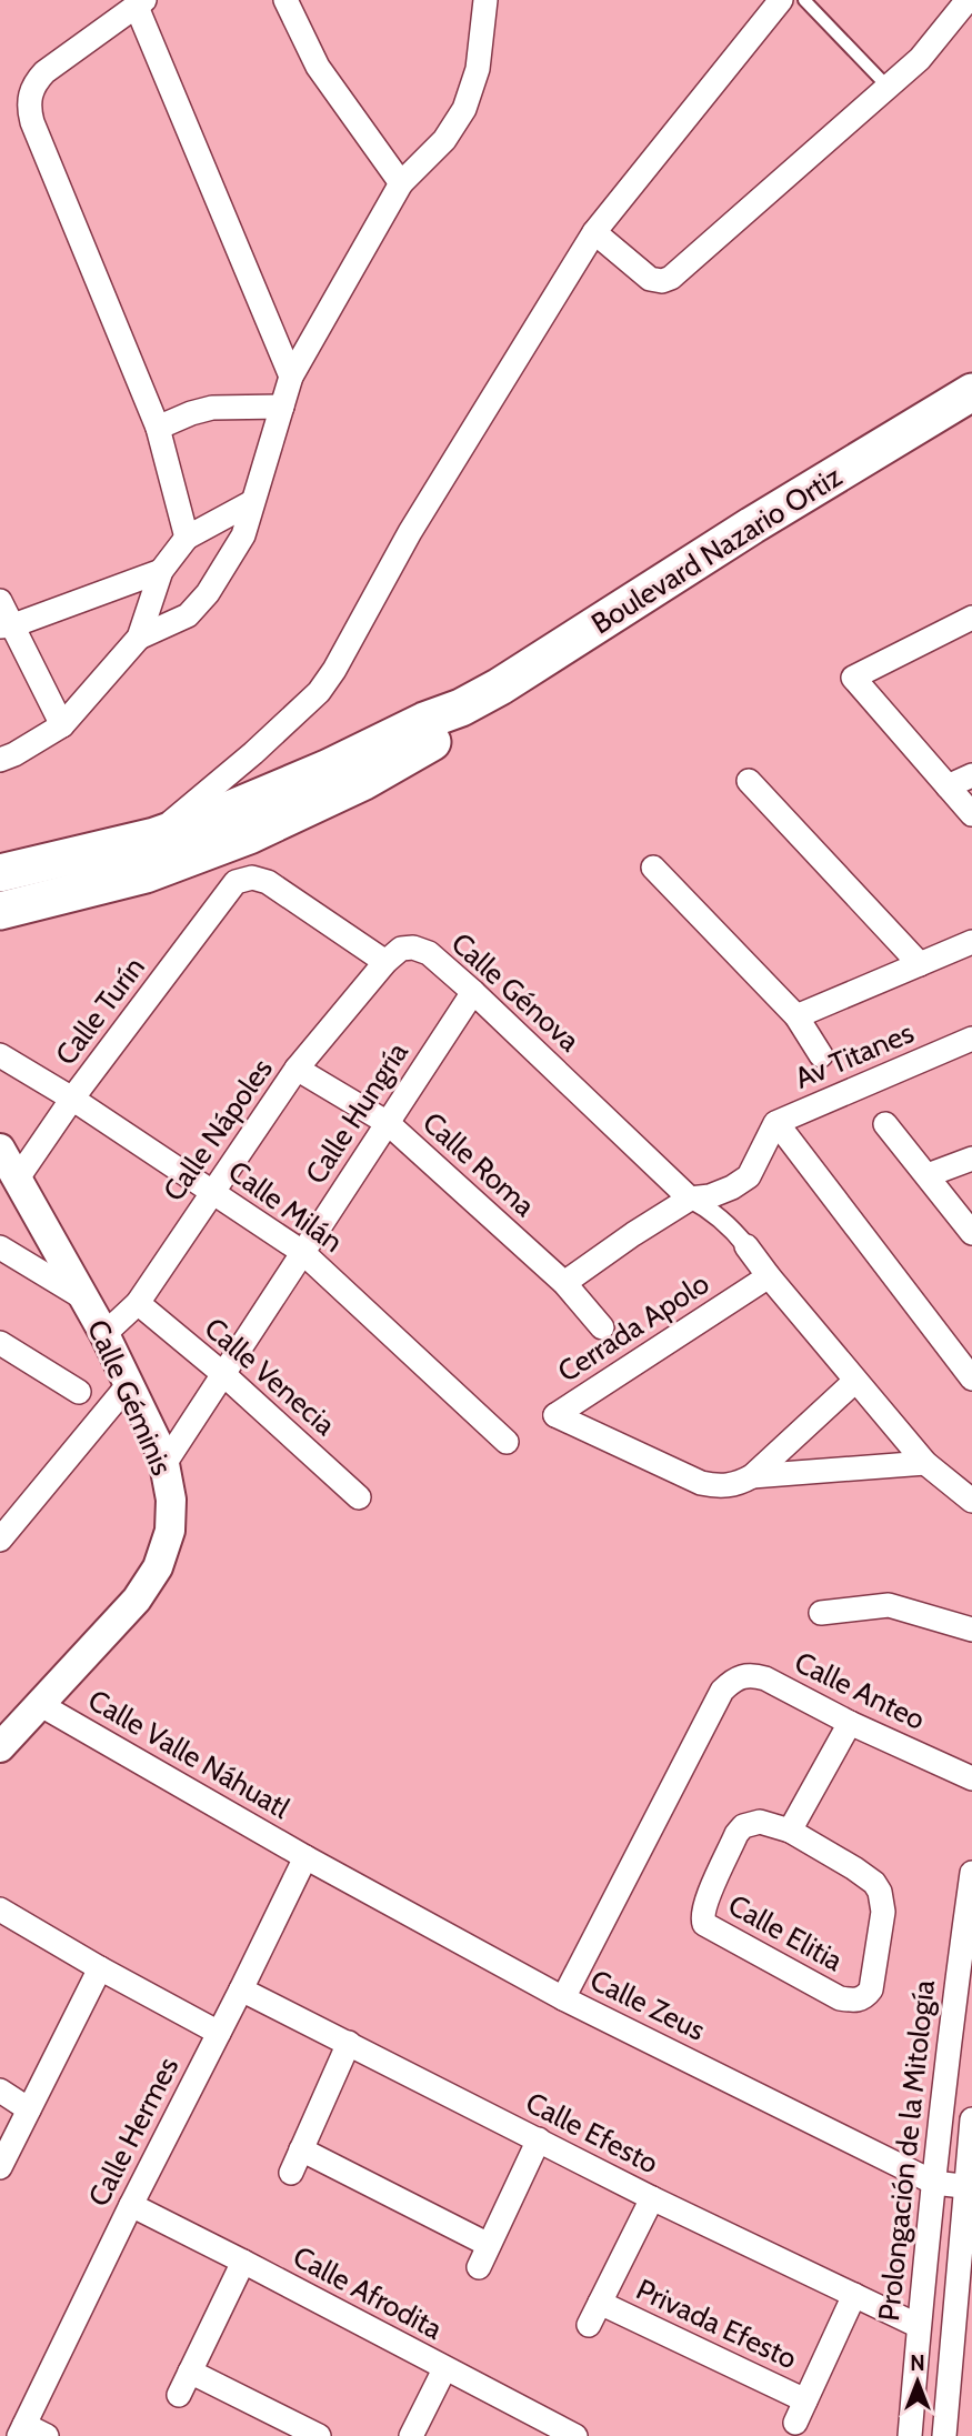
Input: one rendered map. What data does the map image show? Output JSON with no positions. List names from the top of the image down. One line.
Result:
{"streets":{"main road":["Boulevard Nazario Ortiz"],"street":["Calle Génova","Calle Turín","Av Titanes","Calle Hungría","Calle Nápoles","Calle Roma","Calle Milán","Cerrada Apolo","Calle Venecia","Calle Géminis","Calle Anteo","Calle Valle Náhuatl","Calle Elitia","Calle Zeus","Calle Hermes","Calle Efesto","Prolongación de la Mitología","Calle Afrodita","Privada Efesto"]},"crossings":[["Calle Génova","Calle Turín"],["Calle Génova","Calle Hungría"],["Calle Génova","Calle Nápoles"],["Calle Turín","Calle Nápoles"],["Calle Turín","Calle Milán"],["Calle Turín","Calle Géminis"],["Calle Hungría","Calle Roma"],["Calle Hungría","Calle Milán"],["Calle Hungría","Calle Venecia"],["Calle Hungría","Calle Géminis"],["Calle Nápoles","Calle Roma"],["Calle Nápoles","Calle Milán"],["Calle Nápoles","Calle Venecia"],["Calle Nápoles","Calle Géminis"],["Calle Géminis","Calle Valle Náhuatl"],["Calle Anteo","Calle Zeus"],["Calle Valle Náhuatl","Calle Zeus"],["Calle Valle Náhuatl","Calle Hermes"],["Calle Zeus","Calle Hermes"],["Calle Zeus","Prolongación de la Mitología"],["Calle Hermes","Calle Efesto"],["Calle Hermes","Calle Afrodita"],["Calle Efesto","Prolongación de la Mitología"],["Calle Efesto","Privada Efesto"]],"north":"top"}
